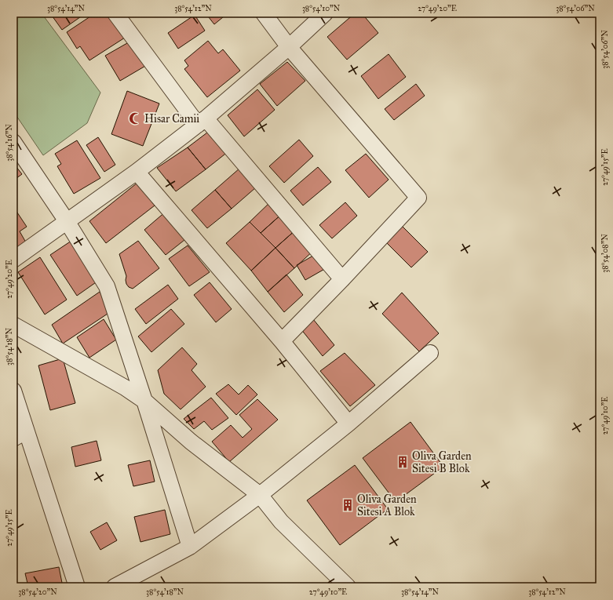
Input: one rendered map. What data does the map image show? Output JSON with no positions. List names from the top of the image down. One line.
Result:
{"places":{"mosque":["Hisar Camii"],"building":["Oliva Garden Sitesi B Blok","Oliva Garden Sitesi A Blok"]},"coordinates":["38°54'14\"N","38°54'12\"N","38°54'10\"N","27°49'20\"E","38°54'06\"N","38°54'16\"N","27°49'15\"E","38°54'08\"N","38°54'18\"N","27°49'10\"E","38°54'20\"N"]}
